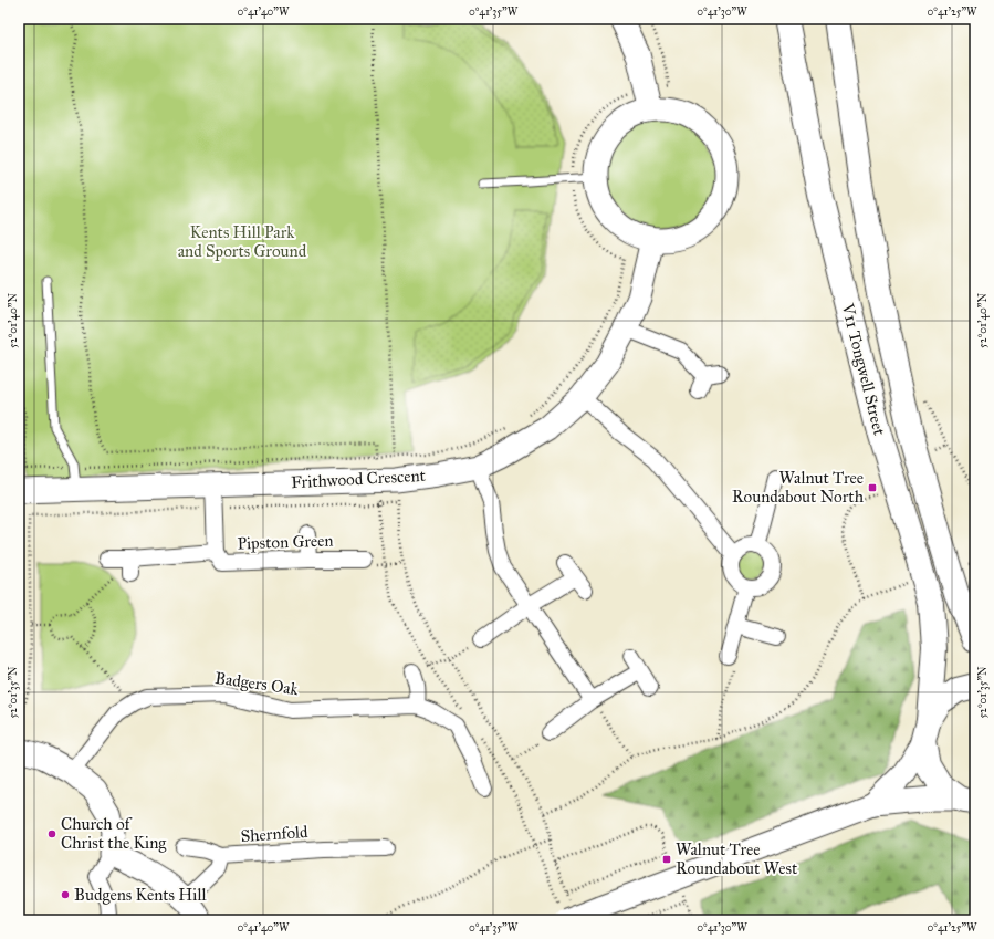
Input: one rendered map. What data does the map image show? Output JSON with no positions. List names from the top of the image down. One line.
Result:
{"streets":{"highway":["V11 Tongwell Street"],"street":["Frithwood Crescent","Pipston Green","Badgers Oak","Shernfold"]},"crossings":[["Frithwood Crescent","Pipston Green"]],"parks":["Kents Hill Park and Sports Ground"],"places":{"transit":["Walnut Tree Roundabout North","Walnut Tree Roundabout West"],"other":["Church of Christ the King","Budgens Kents Hill"]},"coordinates":["0°41'40\"W","0°41'35\"W","0°41'30\"W","0°41'25\"W","52°01'40\"N","52°01'35\"N"]}
